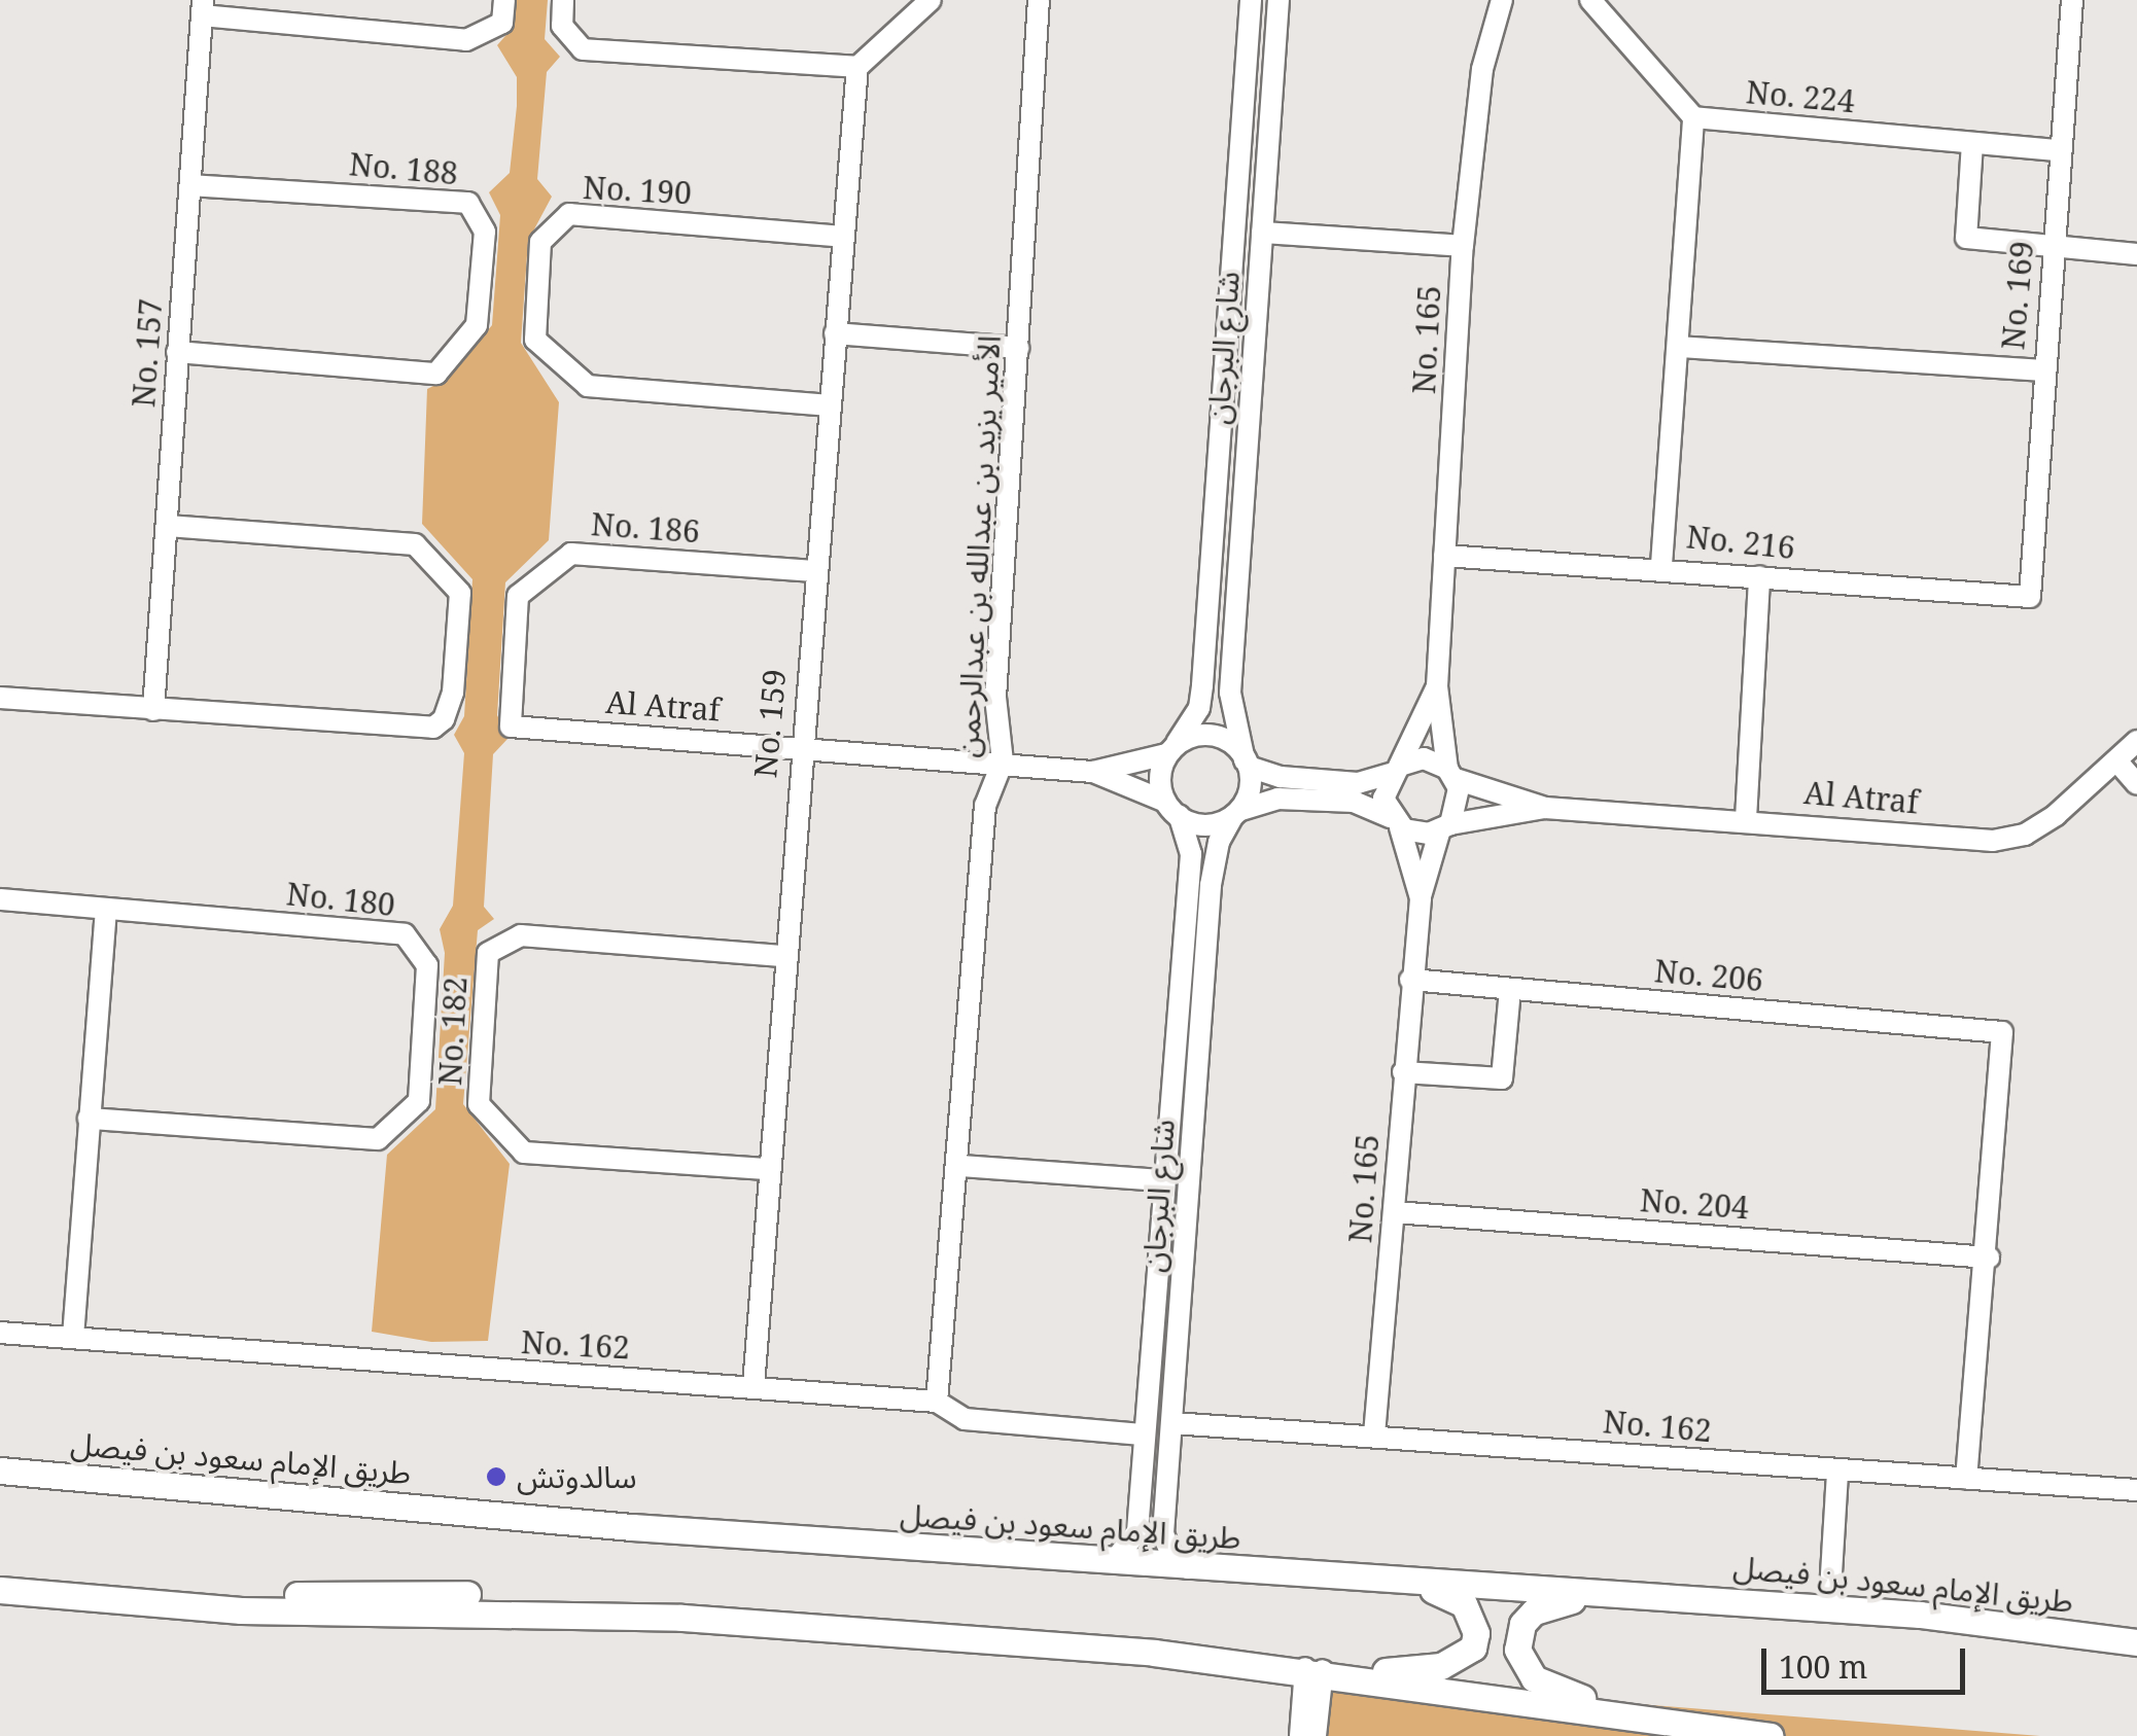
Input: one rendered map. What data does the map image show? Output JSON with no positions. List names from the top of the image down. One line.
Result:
{"streets":{"main road":["طريق الإمام سعود بن فيصل"],"street":["No. 224","No. 188","No. 190","No. 169","No. 165","شارع البرجان","No. 157","No. 186","No. 216","الأمير يزيد بن عبدالله بن عبدالرحمن","Al Atraf","No. 159","No. 180","No. 206","No. 182","No. 204","No. 162"]},"crossings":[["No. 224","No. 169"],["No. 188","No. 157"],["No. 190","No. 159"],["No. 169","No. 216"],["No. 165","No. 216"],["No. 165","Al Atraf"],["No. 165","No. 206"],["No. 165","No. 204"],["No. 165","No. 162"],["شارع البرجان","No. 162"],["شارع البرجان","طريق الإمام سعود بن فيصل"],["No. 186","Al Atraf"],["No. 186","No. 159"],["الأمير يزيد بن عبدالله بن عبدالرحمن","Al Atraf"],["الأمير يزيد بن عبدالله بن عبدالرحمن","No. 162"],["Al Atraf","No. 159"],["No. 159","No. 182"],["No. 159","No. 162"],["No. 206","No. 204"]],"places":["سالدوتش"],"scale_bar":"100 m"}
